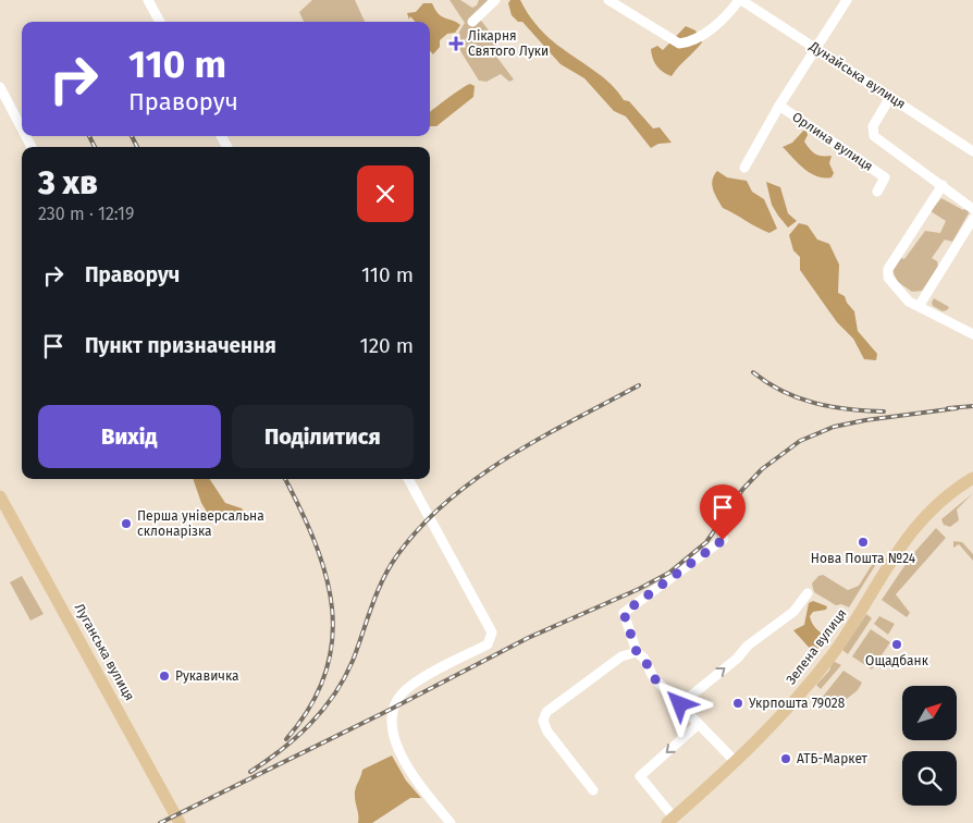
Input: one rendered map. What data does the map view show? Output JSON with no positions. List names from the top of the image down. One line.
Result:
{"streets":{"main road":["Зелена вулиця","Луганська вулиця"],"street":["Дунайська вулиця","Орлина вулиця"]},"places":{"health":["Лікарня Святого Луки"],"other":["Перша універсальна склонарізка","Нова Пошта №24","Ощадбанк","Рукавичка","Укрпошта 79028","АТБ-Маркет"]},"north":"top right","page":{"turn":["110 m","Праворуч"],"heading":["3 хв","230 m · 12:19"],"list":[{"name":"Праворуч","value":"110 m"},{"name":"Пункт призначення","value":"120 m"}],"buttons":["Вихід","Поділитися"]}}
